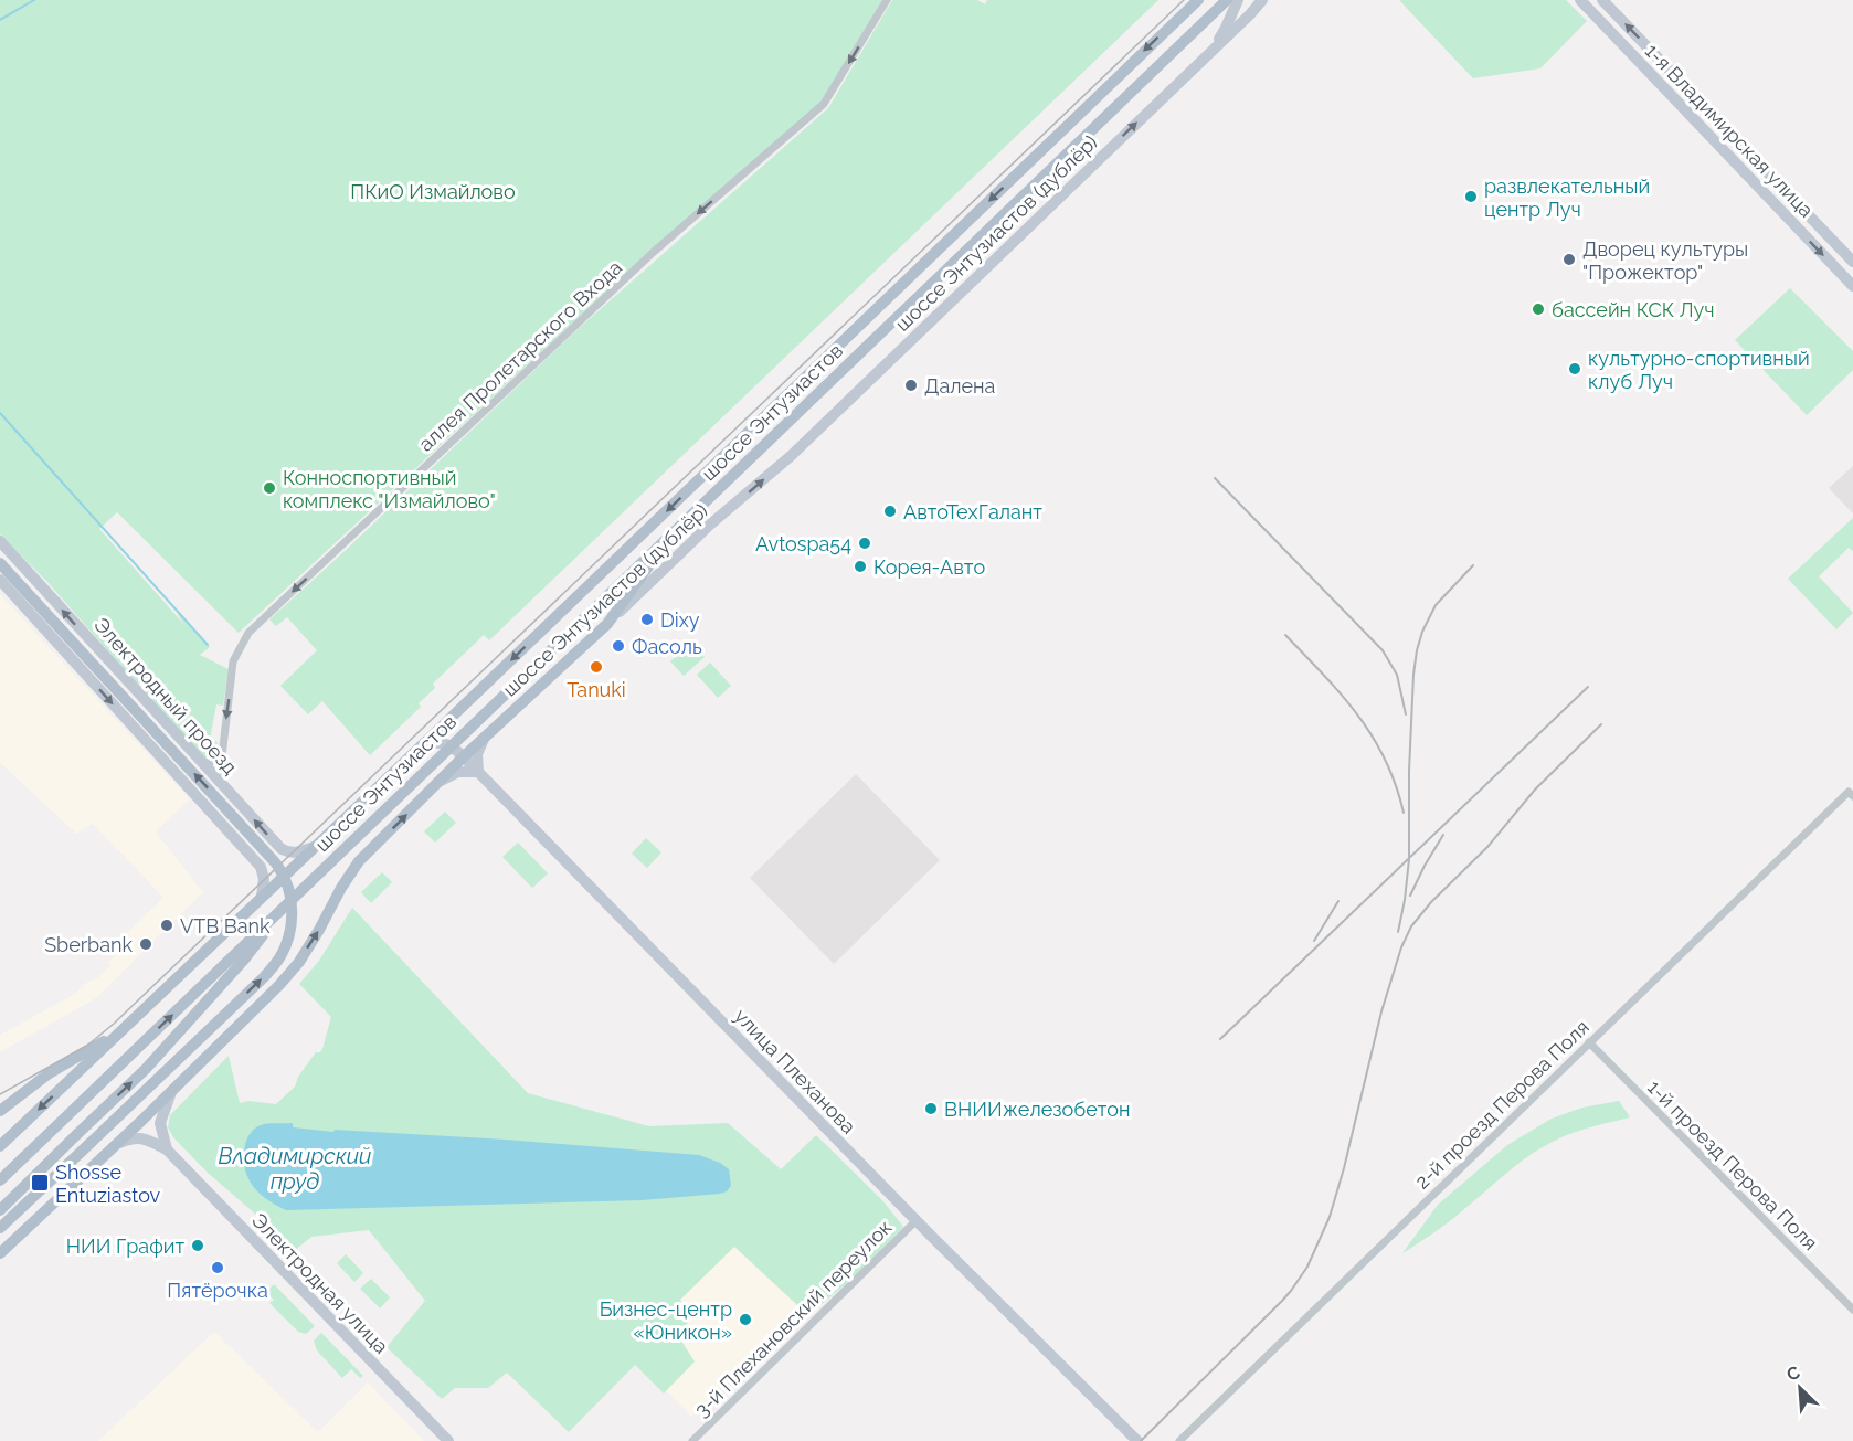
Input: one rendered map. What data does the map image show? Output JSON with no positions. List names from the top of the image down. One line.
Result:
{"streets":{"main road":["1-я Владимирская улица","шоссе Энтузиастов (дублёр)","шоссе Энтузиастов","Электродный проезд","улица Плеханова","Электродная улица"],"street":["аллея Пролетарского Входа","2-й проезд Перова Поля","1-й проезд Перова Поля","3-й Плехановский переулок"]},"crossings":[["шоссе Энтузиастов (дублёр)","улица Плеханова"],["шоссе Энтузиастов (дублёр)","Электродная улица"],["аллея Пролетарского Входа","Электродный проезд"],["шоссе Энтузиастов","Электродный проезд"],["шоссе Энтузиастов","улица Плеханова"],["улица Плеханова","3-й Плехановский переулок"],["2-й проезд Перова Поля","1-й проезд Перова Поля"]],"one_way":["шоссе Энтузиастов (дублёр)","аллея Пролетарского Входа"],"water":["Владимирский пруд"],"parks":["ПКиО Измайлово"],"places":{"other":["развлекательный центр Луч","Дворец культуры \"Прожектор\"","бассейн КСК Луч","культурно-спортивный клуб Луч","Далена","Конноспортивный комплекс \"Измайлово\"","АвтоТехГалант","Avtospa54","Корея-Авто","Dixy","Фасоль","Tanuki","VTB Bank","Sberbank","ВНИИжелезобетон","НИИ Графит","Пятёрочка","Бизнес-центр «Юникон»"],"transit":["Shosse Entuziastov"]},"north":"top left"}
